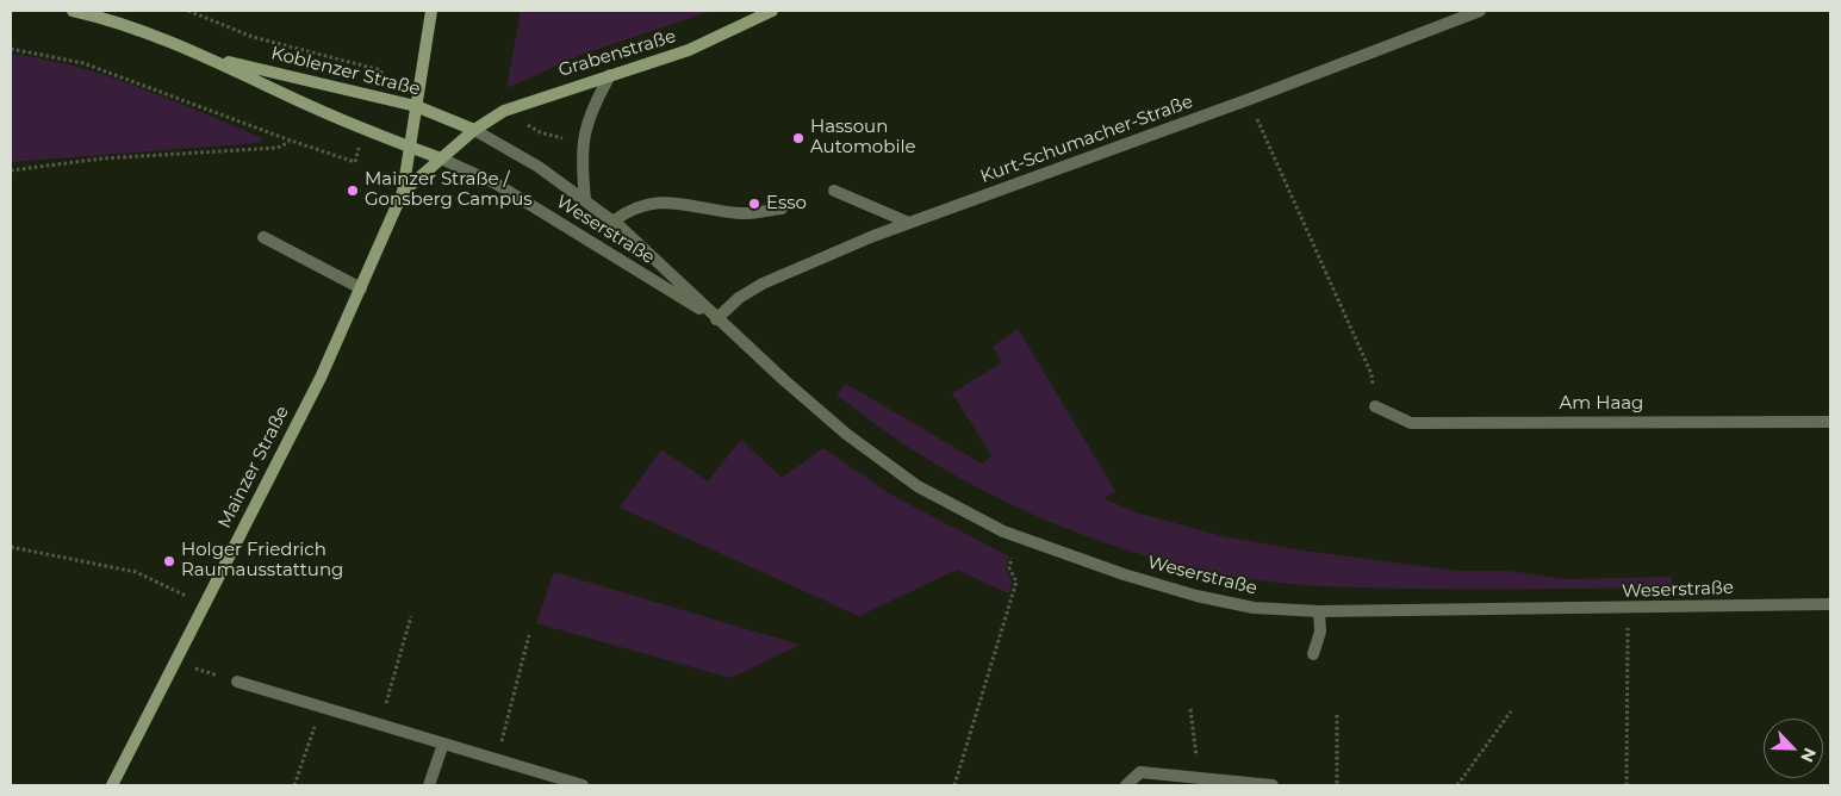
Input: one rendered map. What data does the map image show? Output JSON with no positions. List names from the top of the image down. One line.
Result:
{"streets":{"main road":["Grabenstraße","Koblenzer Straße","Mainzer Straße"],"street":["Kurt-Schumacher-Straße","Weserstraße","Am Haag"]},"crossings":[["Grabenstraße","Koblenzer Straße"],["Grabenstraße","Weserstraße"],["Grabenstraße","Mainzer Straße"],["Koblenzer Straße","Weserstraße"],["Koblenzer Straße","Mainzer Straße"],["Kurt-Schumacher-Straße","Weserstraße"],["Weserstraße","Mainzer Straße"]],"places":["Hassoun Automobile","Mainzer Straße / Gonsberg Campus","Esso","Holger Friedrich Raumausstattung"],"north":"bottom right"}
